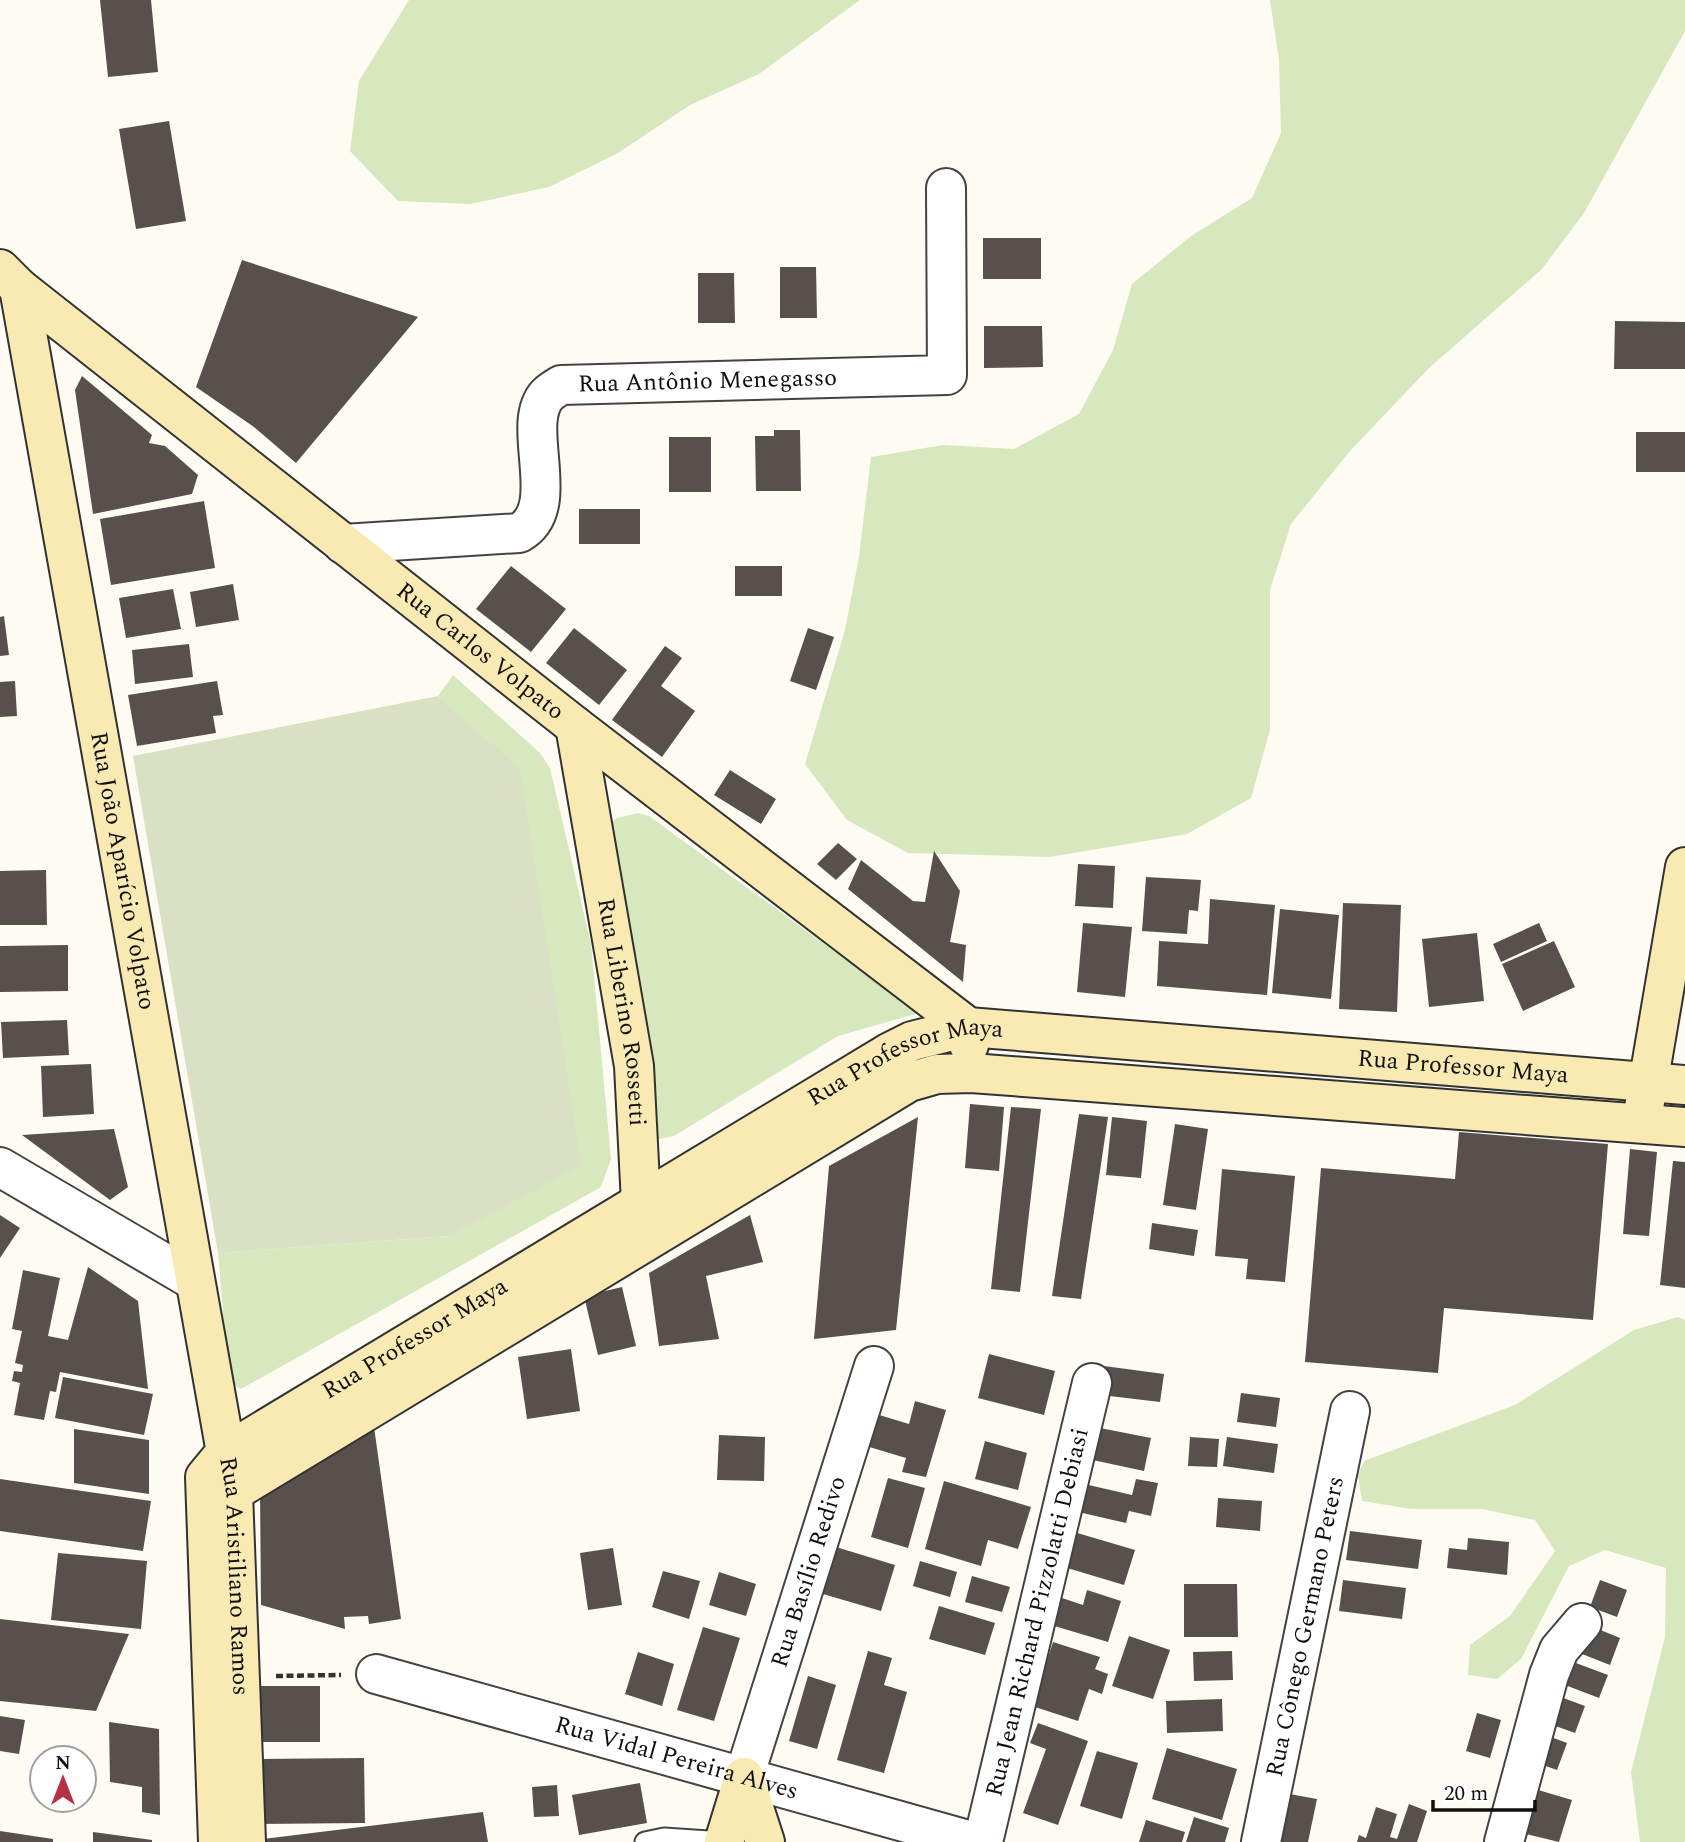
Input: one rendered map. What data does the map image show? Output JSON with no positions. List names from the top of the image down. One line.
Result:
{"streets":{"main road":["Rua Carlos Volpato","Rua João Aparício Volpato","Rua Liberino Rossetti","Rua Professor Maya","Rua Aristiliano Ramos"],"street":["Rua Antônio Menegasso","Rua Basílio Redivo","Rua Jean Richard Pizzolatti Debiasi","Rua Cônego Germano Peters","Rua Vidal Pereira Alves"]},"crossings":[["Rua Antônio Menegasso","Rua Carlos Volpato"],["Rua Carlos Volpato","Rua João Aparício Volpato"],["Rua Carlos Volpato","Rua Liberino Rossetti"],["Rua Carlos Volpato","Rua Professor Maya"],["Rua João Aparício Volpato","Rua Professor Maya"],["Rua João Aparício Volpato","Rua Aristiliano Ramos"],["Rua Liberino Rossetti","Rua Professor Maya"],["Rua Professor Maya","Rua Aristiliano Ramos"],["Rua Basílio Redivo","Rua Vidal Pereira Alves"]],"scale_bar":"20 m","north":"top"}
